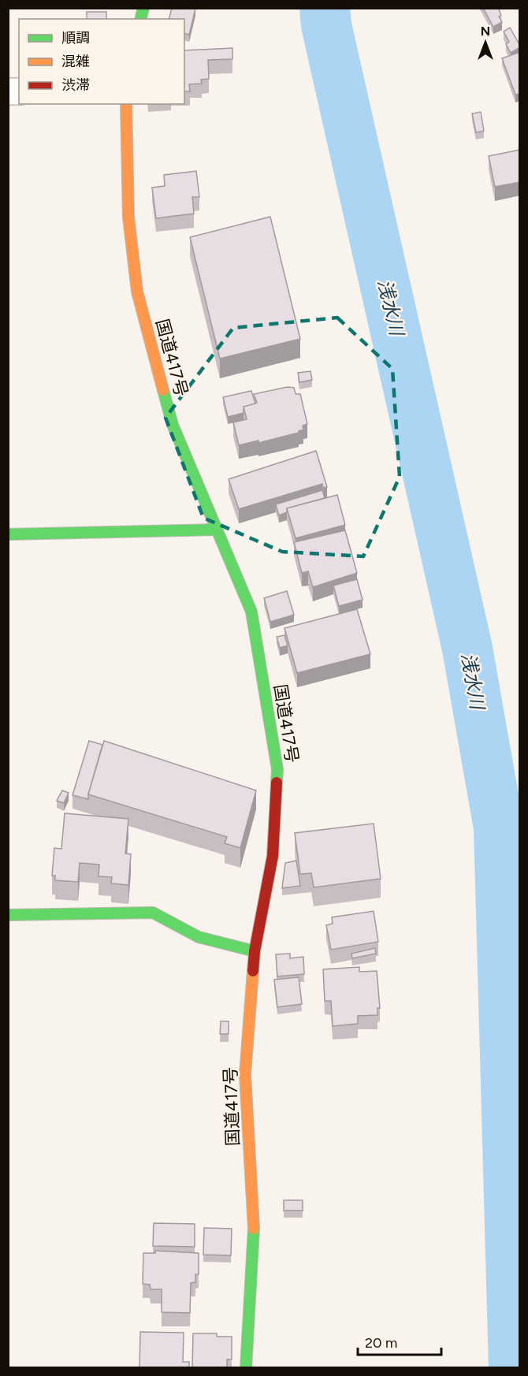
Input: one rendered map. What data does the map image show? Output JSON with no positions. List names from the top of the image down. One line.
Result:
{"streets":{"main road":["国道417号"]},"water":["浅水川"],"legend":["順調","混雑","渋滞"],"scale_bar":"20 m","north":"top"}
